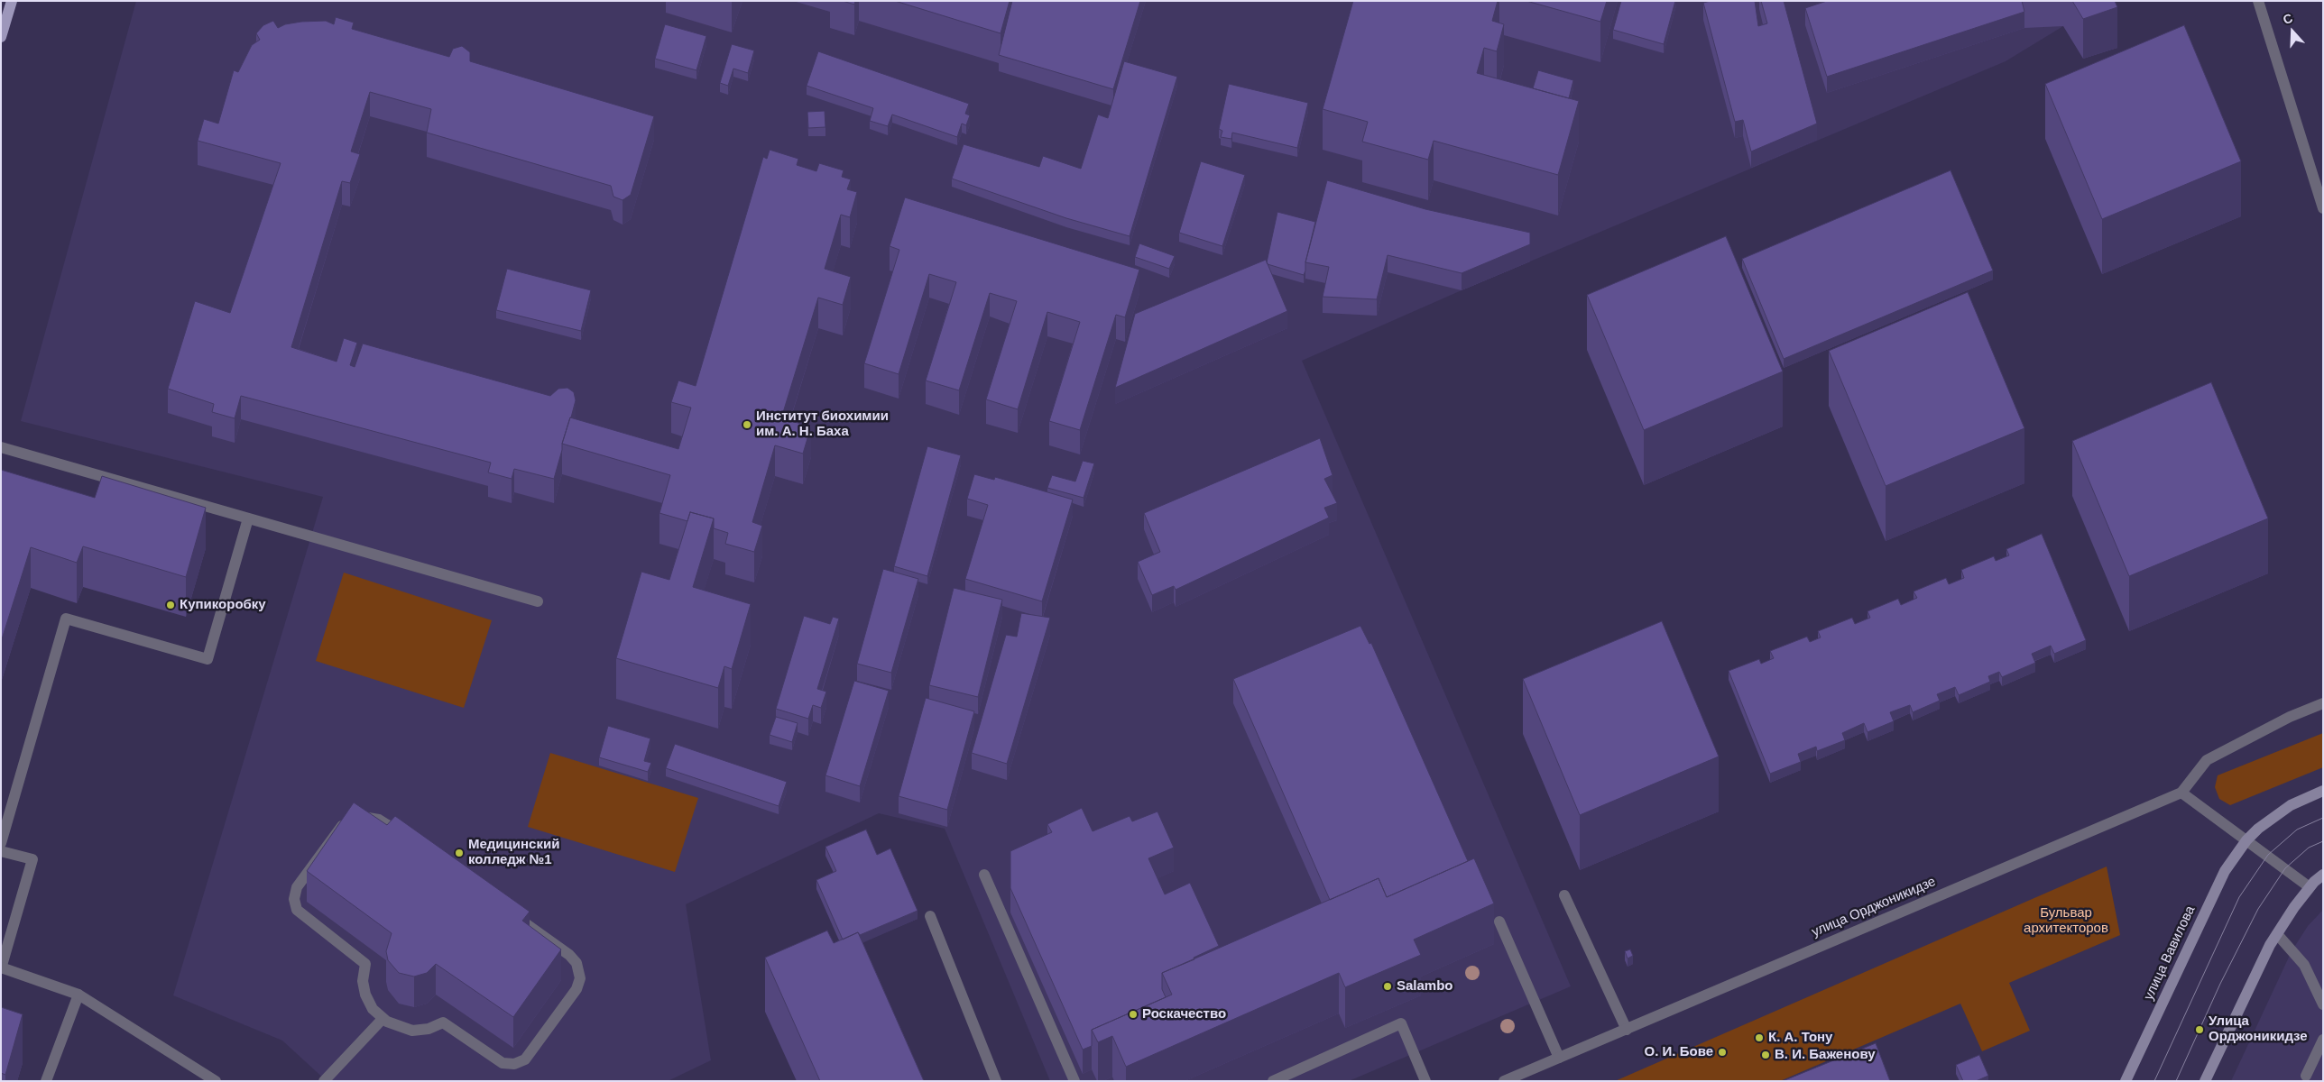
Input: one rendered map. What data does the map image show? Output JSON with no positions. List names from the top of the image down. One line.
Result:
{"streets":{"main road":["улица Вавилова"],"street":["улица Орджоникидзе"]},"parks":["Бульвар архитекторов"],"places":["Институт биохимии им. А. Н. Баха","Купикоробку","Медицинский колледж №1","Salambo","Роскачество","Улица Орджоникидзе","К. А. Тону","О. И. Бове","В. И. Баженову"],"north":"top"}
